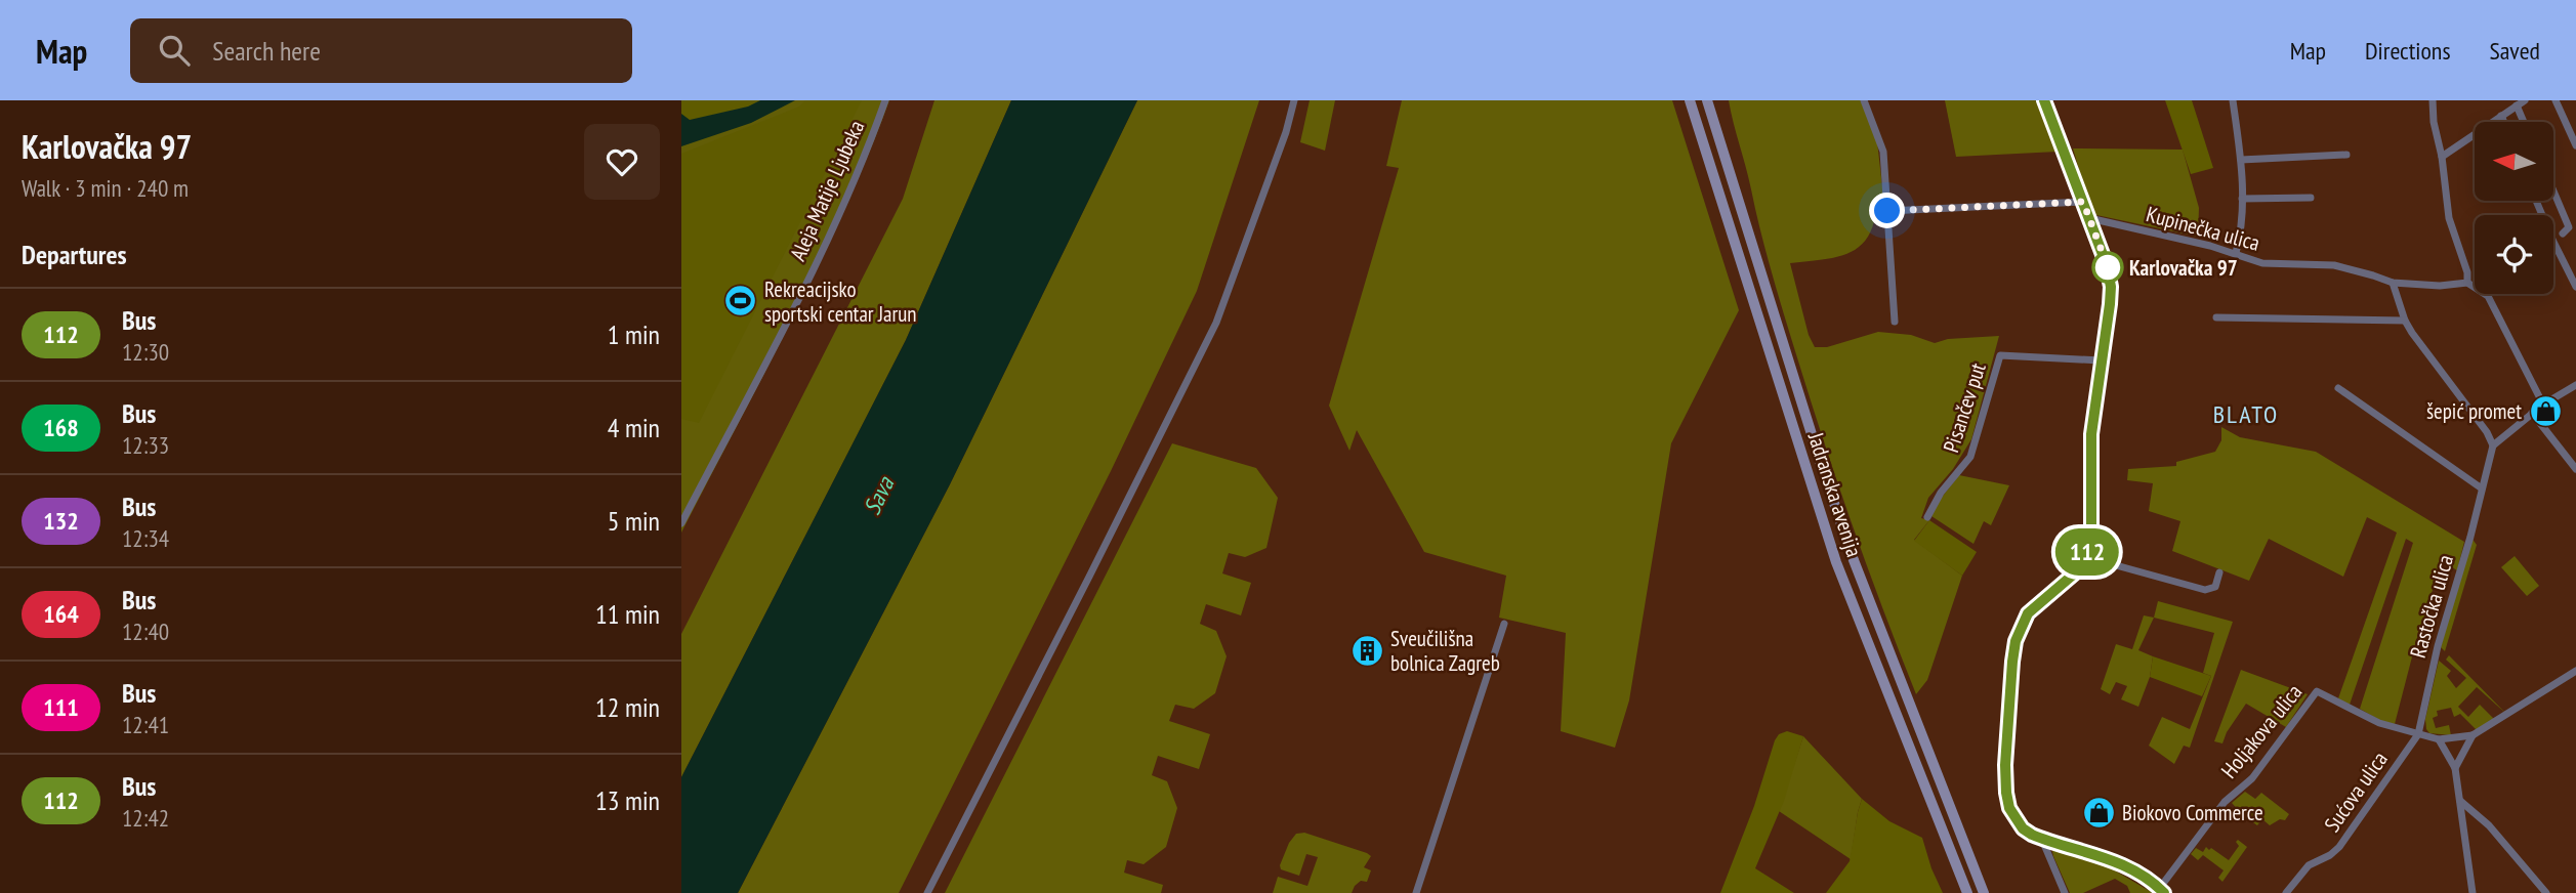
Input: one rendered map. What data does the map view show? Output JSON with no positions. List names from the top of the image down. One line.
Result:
{"streets":{"main road":["Jadranska avenija"],"street":["Aleja Matije Ljubeka","Kupinečka ulica","Pisančev put","Rastočka ulica","Holjakova ulica","Sućova ulica"]},"crossings":[["Rastočka ulica","Holjakova ulica"],["Rastočka ulica","Sućova ulica"],["Holjakova ulica","Sućova ulica"]],"districts":["BLATO"],"water":["Sava"],"places":{"other":["Karlovačka 97"],"sports":["Rekreacijsko sportski centar Jarun"],"shop":["šepić promet","Biokovo Commerce"],"building":["Sveučilišna bolnica Zagreb"]},"lines":["bus line 112"],"north":"left","page":{"header":"Map","search":"Search here","nav":["Map","Directions","Saved"],"heading":[["Karlovačka 97","Walk · 3 min · 240 m"],"Departures"],"on_map":"112","list":[{"mark":"112","name":"Bus","note":"12:30","value":"1 min"},{"mark":"168","name":"Bus","note":"12:33","value":"4 min"},{"mark":"132","name":"Bus","note":"12:34","value":"5 min"},{"mark":"164","name":"Bus","note":"12:40","value":"11 min"},{"mark":"111","name":"Bus","note":"12:41","value":"12 min"},{"mark":"112","name":"Bus","note":"12:42","value":"13 min"}]}}
